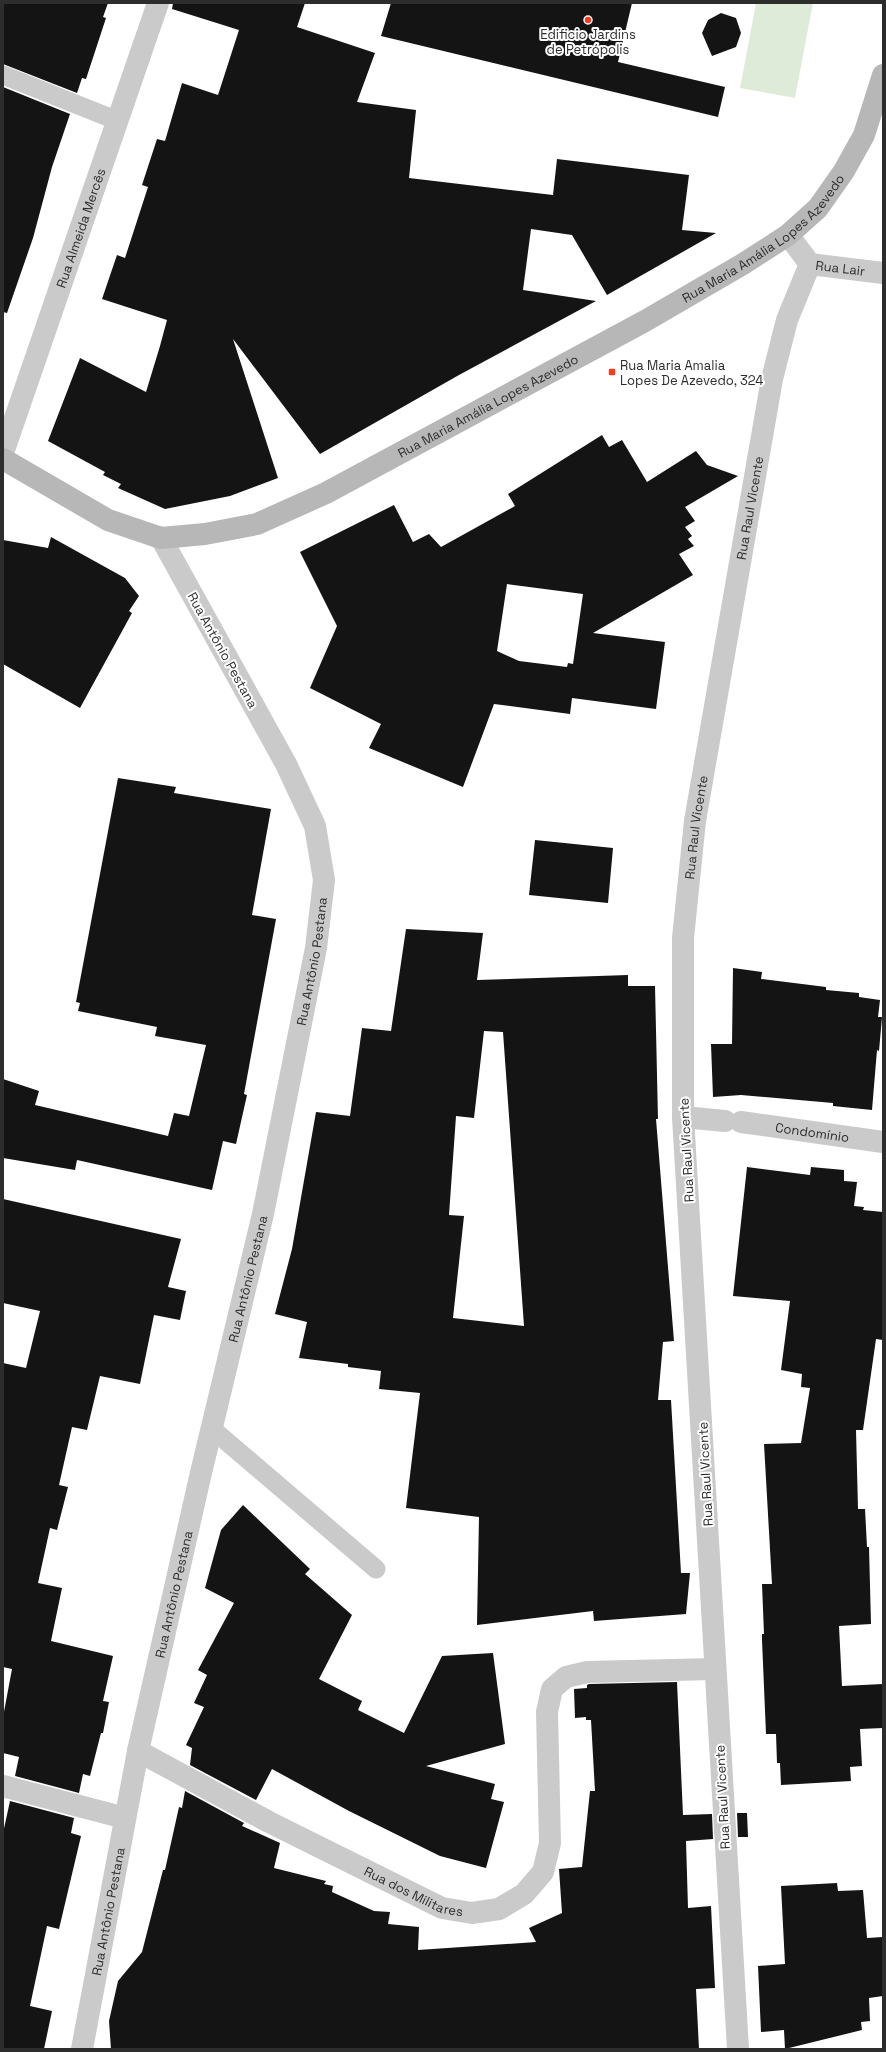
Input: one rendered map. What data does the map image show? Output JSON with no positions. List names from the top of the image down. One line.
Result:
{"streets":{"main road":["Rua Maria Amália Lopes Azevedo"],"street":["Rua Almeida Mercês","Rua Lair","Rua Raul Vicente","Rua Antônio Pestana","Condomínio","Rua dos Militares"]},"crossings":[["Rua Maria Amália Lopes Azevedo","Rua Lair"],["Rua Maria Amália Lopes Azevedo","Rua Antônio Pestana"],["Rua Lair","Rua Raul Vicente"],["Rua Raul Vicente","Condomínio"],["Rua Raul Vicente","Rua dos Militares"],["Rua Antônio Pestana","Rua dos Militares"]],"places":{"other":["Edificio Jardins de Petrópolis"],"transit":["Rua Maria Amalia Lopes De Azevedo, 324"]}}
